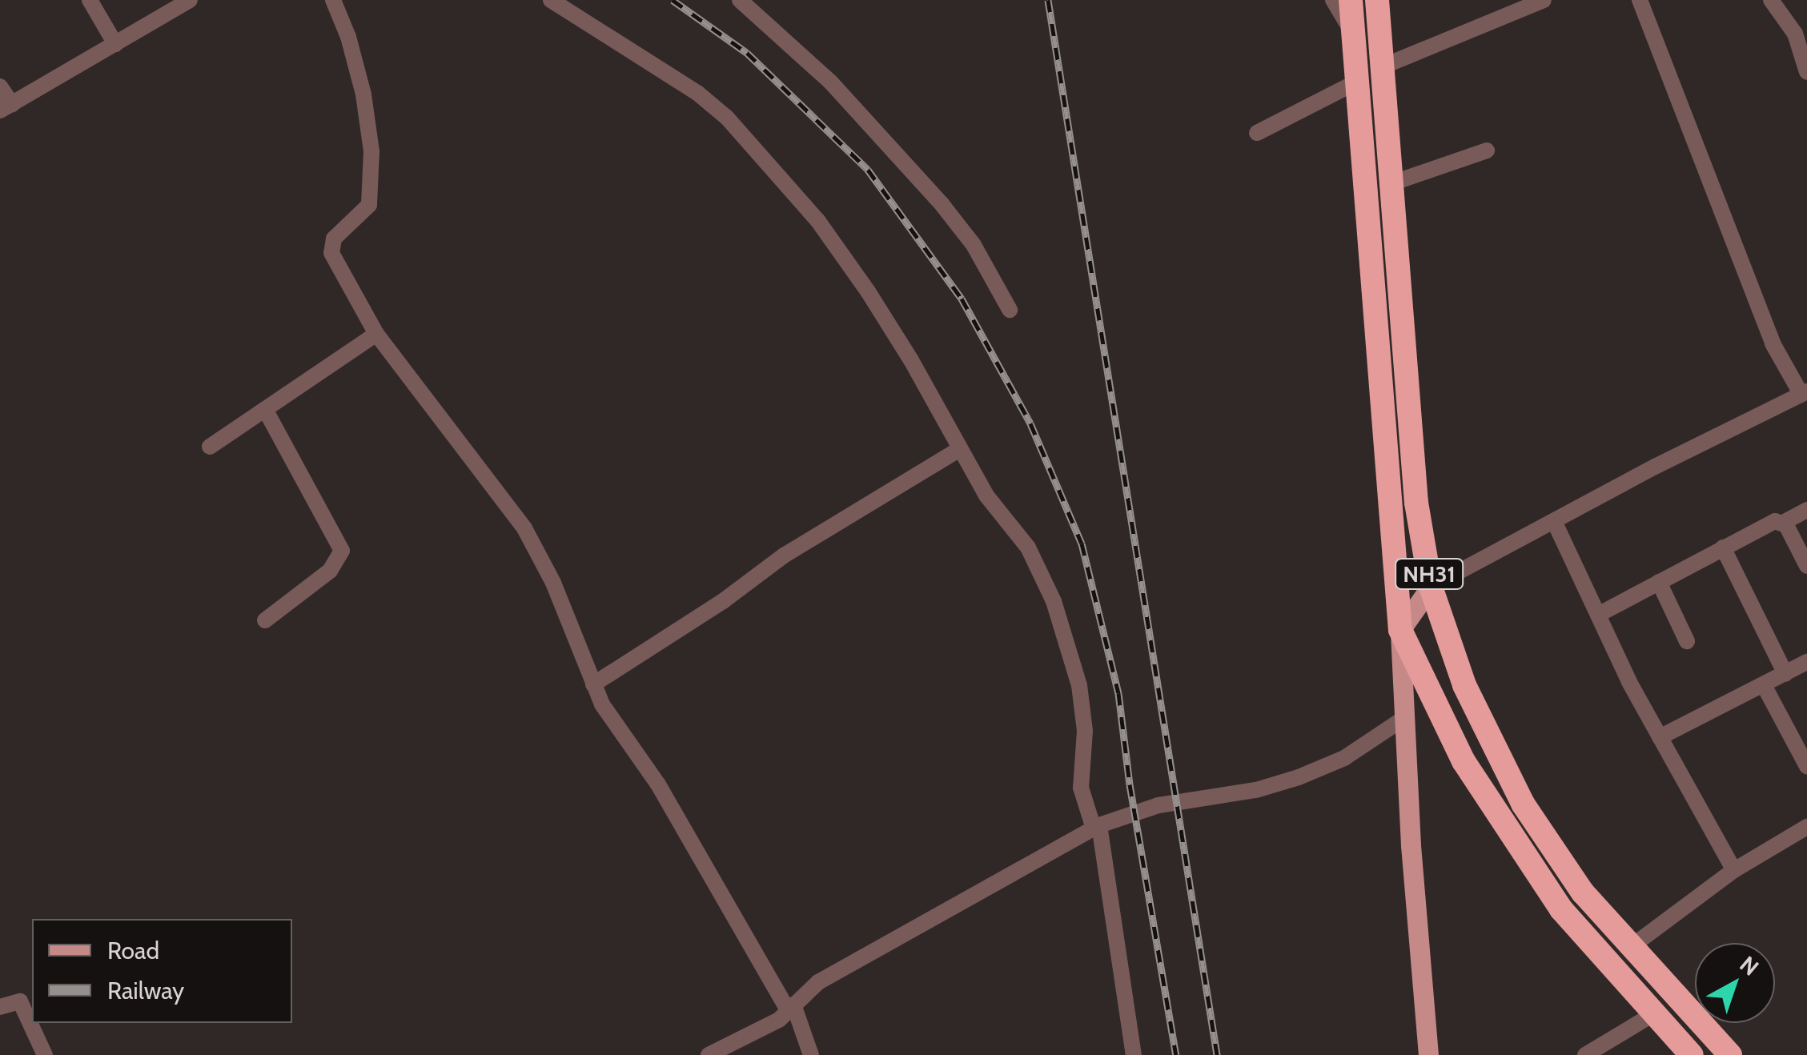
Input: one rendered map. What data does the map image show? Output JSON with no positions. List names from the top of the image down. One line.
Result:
{"streets":{"highway":["NH31"]},"legend":["Road","Railway"],"north":"top right"}
